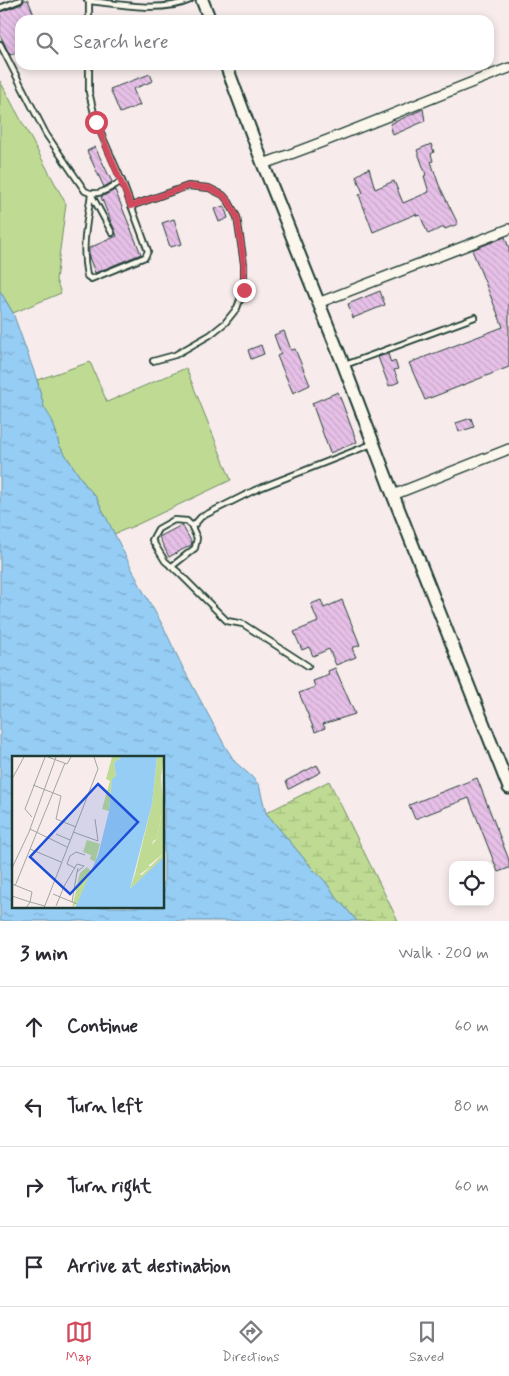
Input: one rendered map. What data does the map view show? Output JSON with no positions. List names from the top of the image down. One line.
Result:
{"page":{"search":"Search here","heading":["3 min","Walk · 200 m"],"list":[["Continue","60 m"],["Turn left","80 m"],["Turn right","60 m"],"Arrive at destination"],"nav":["Map","Directions","Saved"]}}
